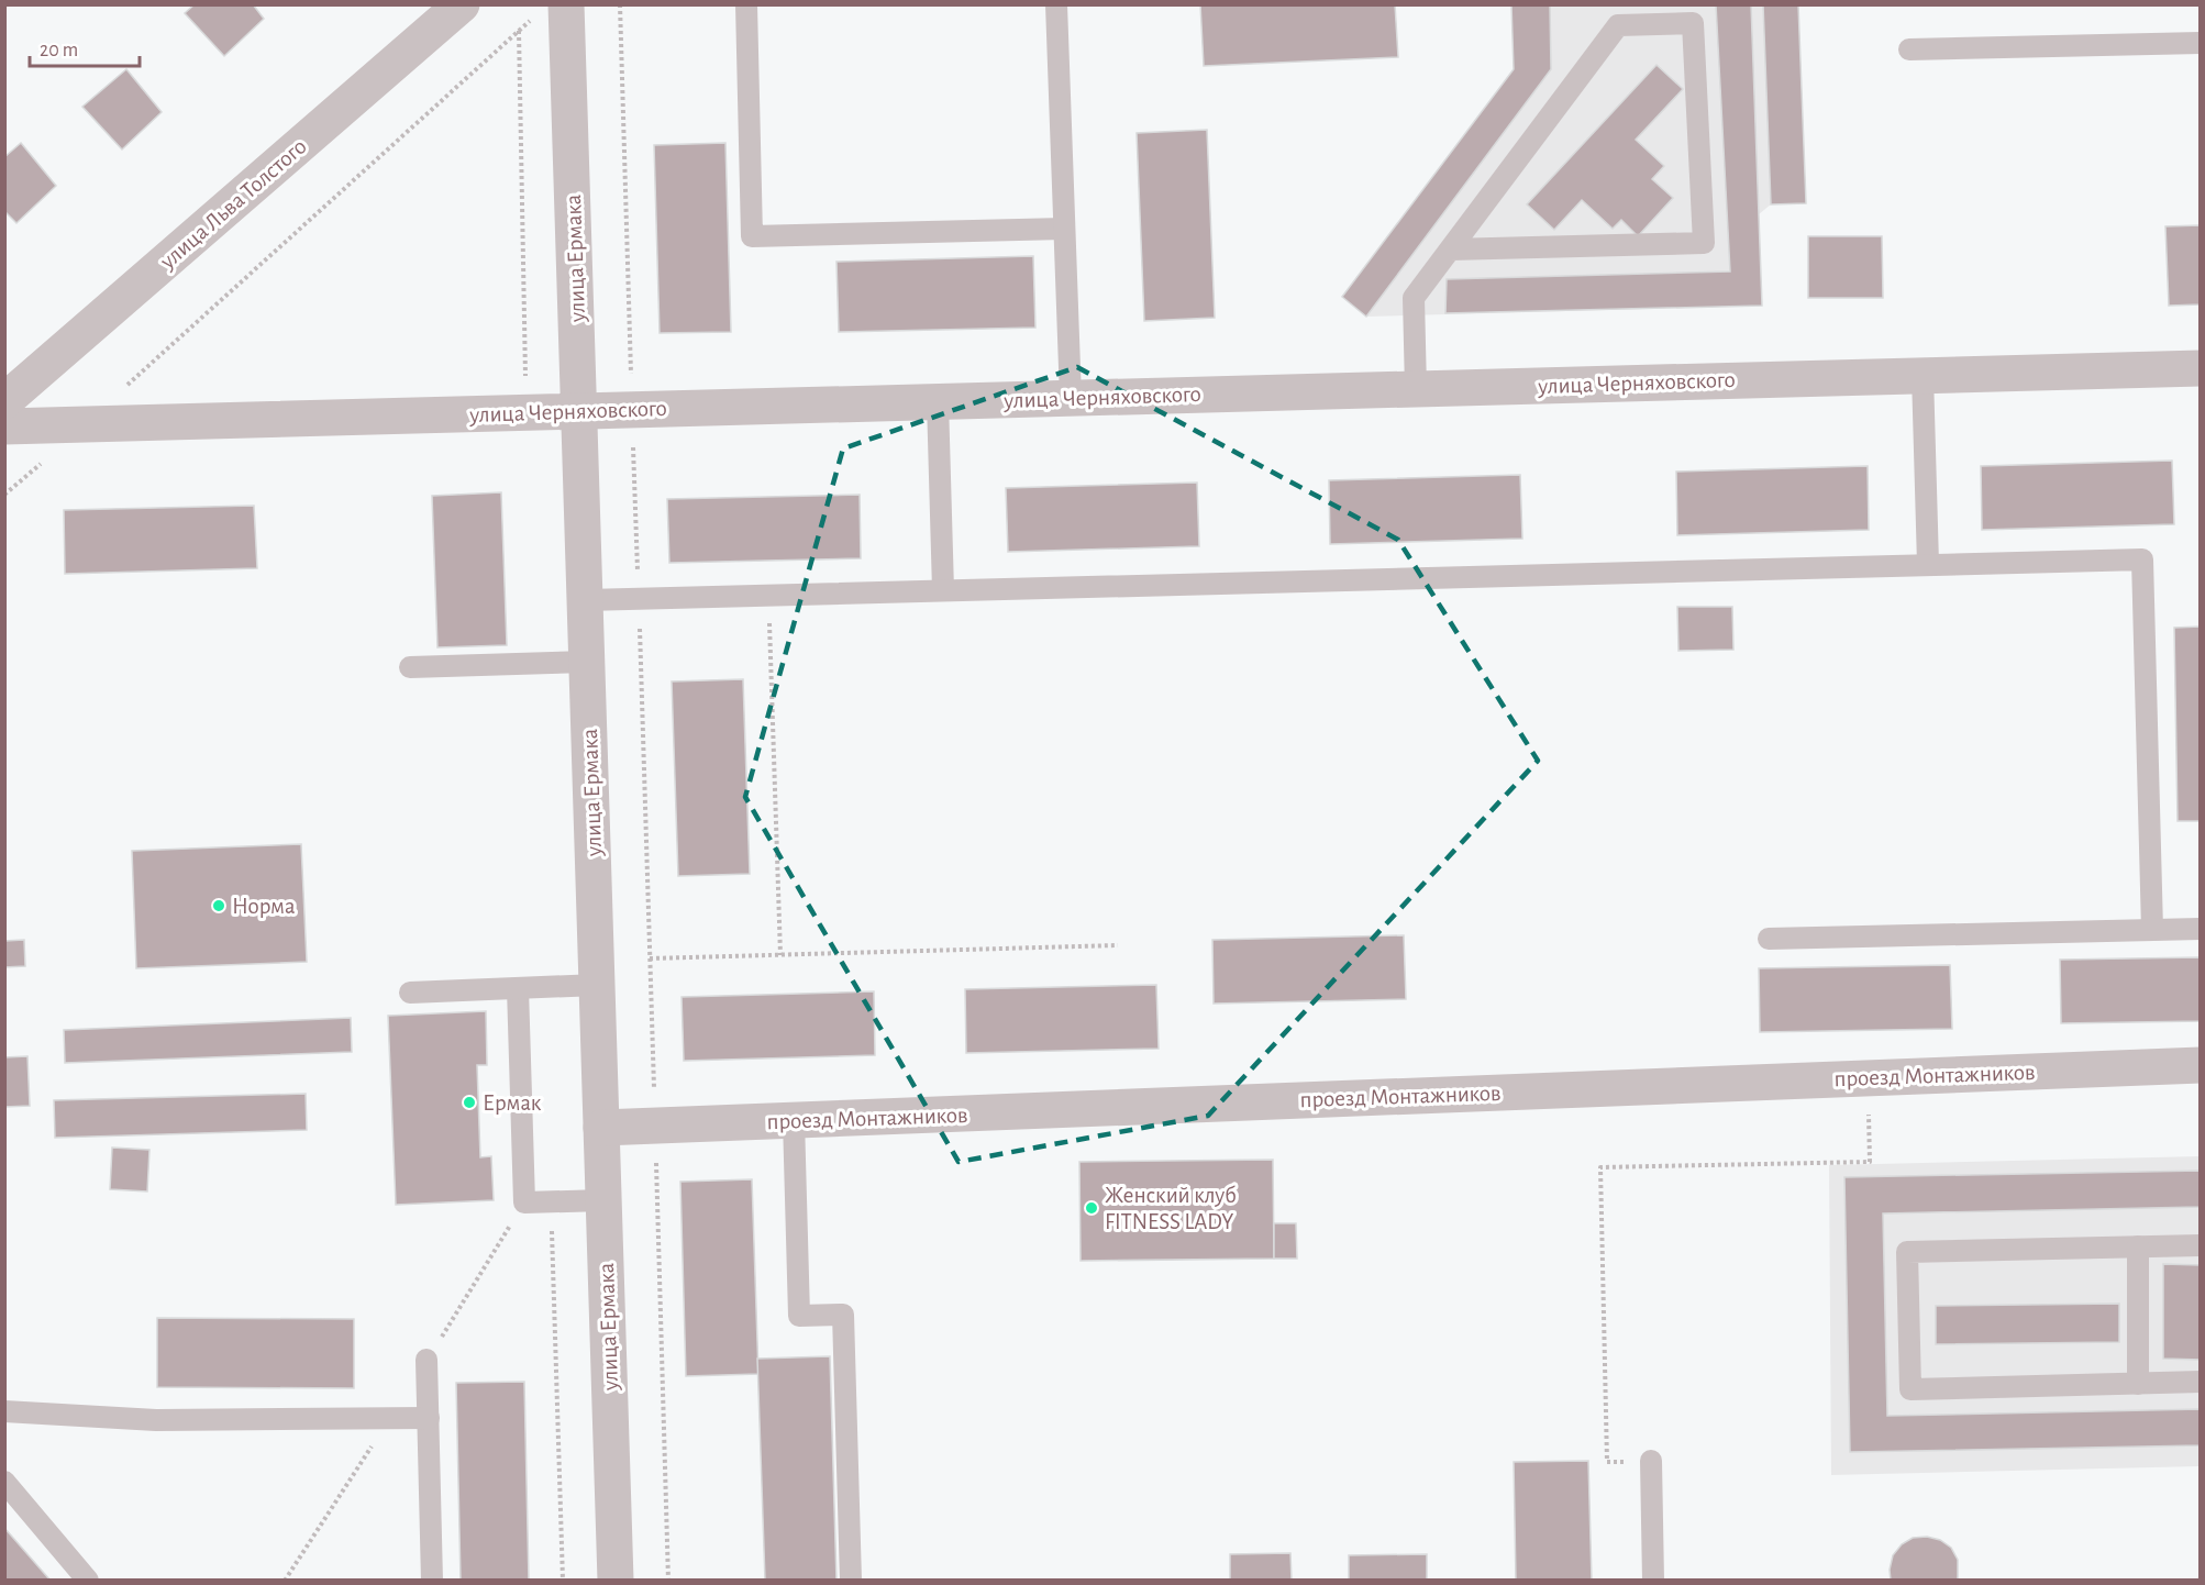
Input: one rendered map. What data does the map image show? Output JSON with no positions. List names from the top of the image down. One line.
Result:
{"streets":{"street":["улица Льва Толстого","улица Ермака","улица Черняховского","проезд Монтажников"]},"crossings":[["улица Ермака","улица Черняховского"],["улица Ермака","проезд Монтажников"]],"places":["Норма","Ермак","Женский клуб FITNESS LADY"],"scale_bar":"20 m"}
